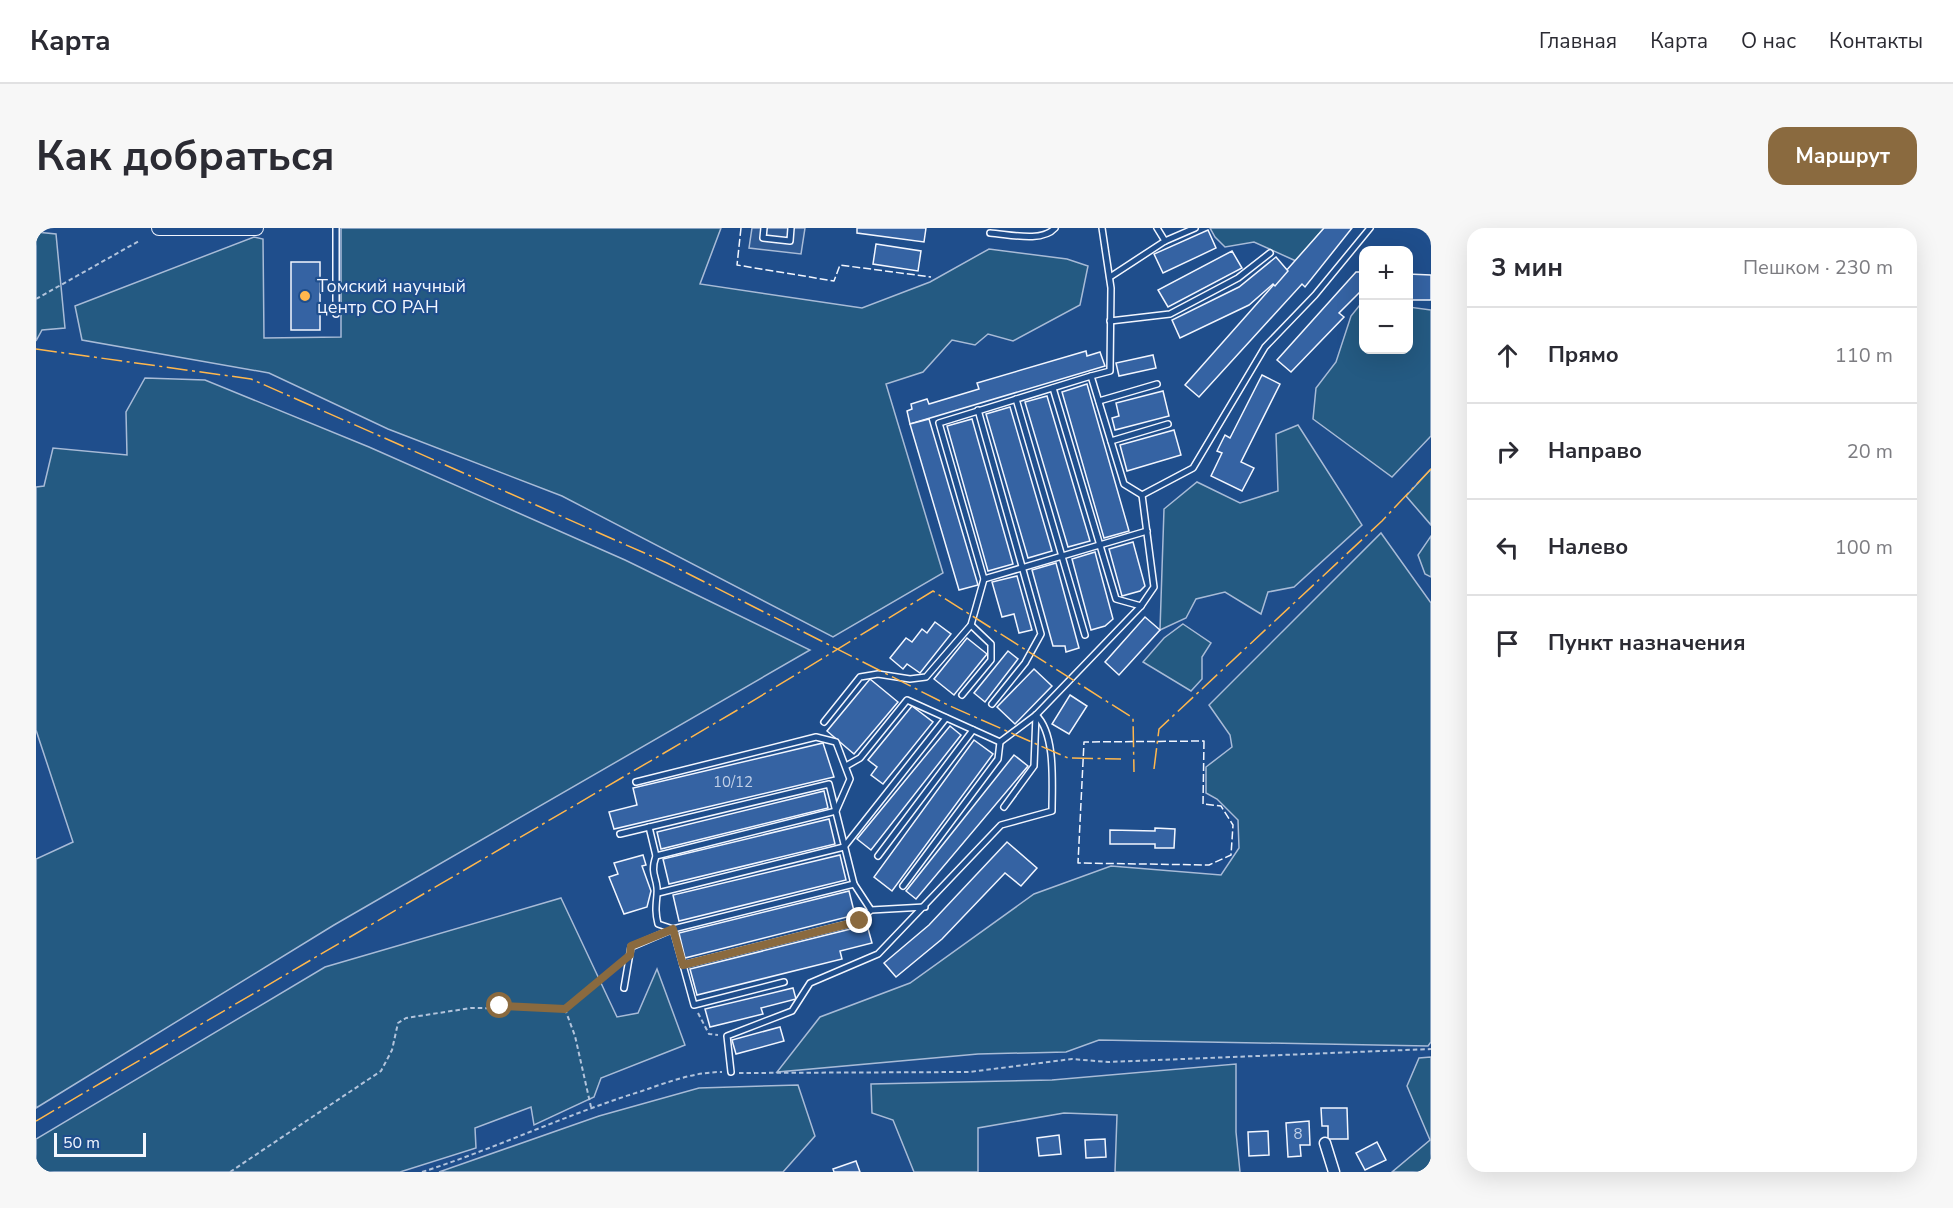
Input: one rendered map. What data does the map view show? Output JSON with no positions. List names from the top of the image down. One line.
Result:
{"places":["Томский научный центр СО РАН"],"house_numbers":["10/12","8"],"scale_bar":"50 m","page":{"header":"Карта","nav":["Главная","Карта","О нас","Контакты"],"buttons":"Маршрут","title":"Как добраться","heading":["3 мин","Пешком · 230 m"],"map_buttons":["+","−"],"list":[["Прямо","110 m"],["Направо","20 m"],["Налево","100 m"],"Пункт назначения"],"scale":"50 m"}}
